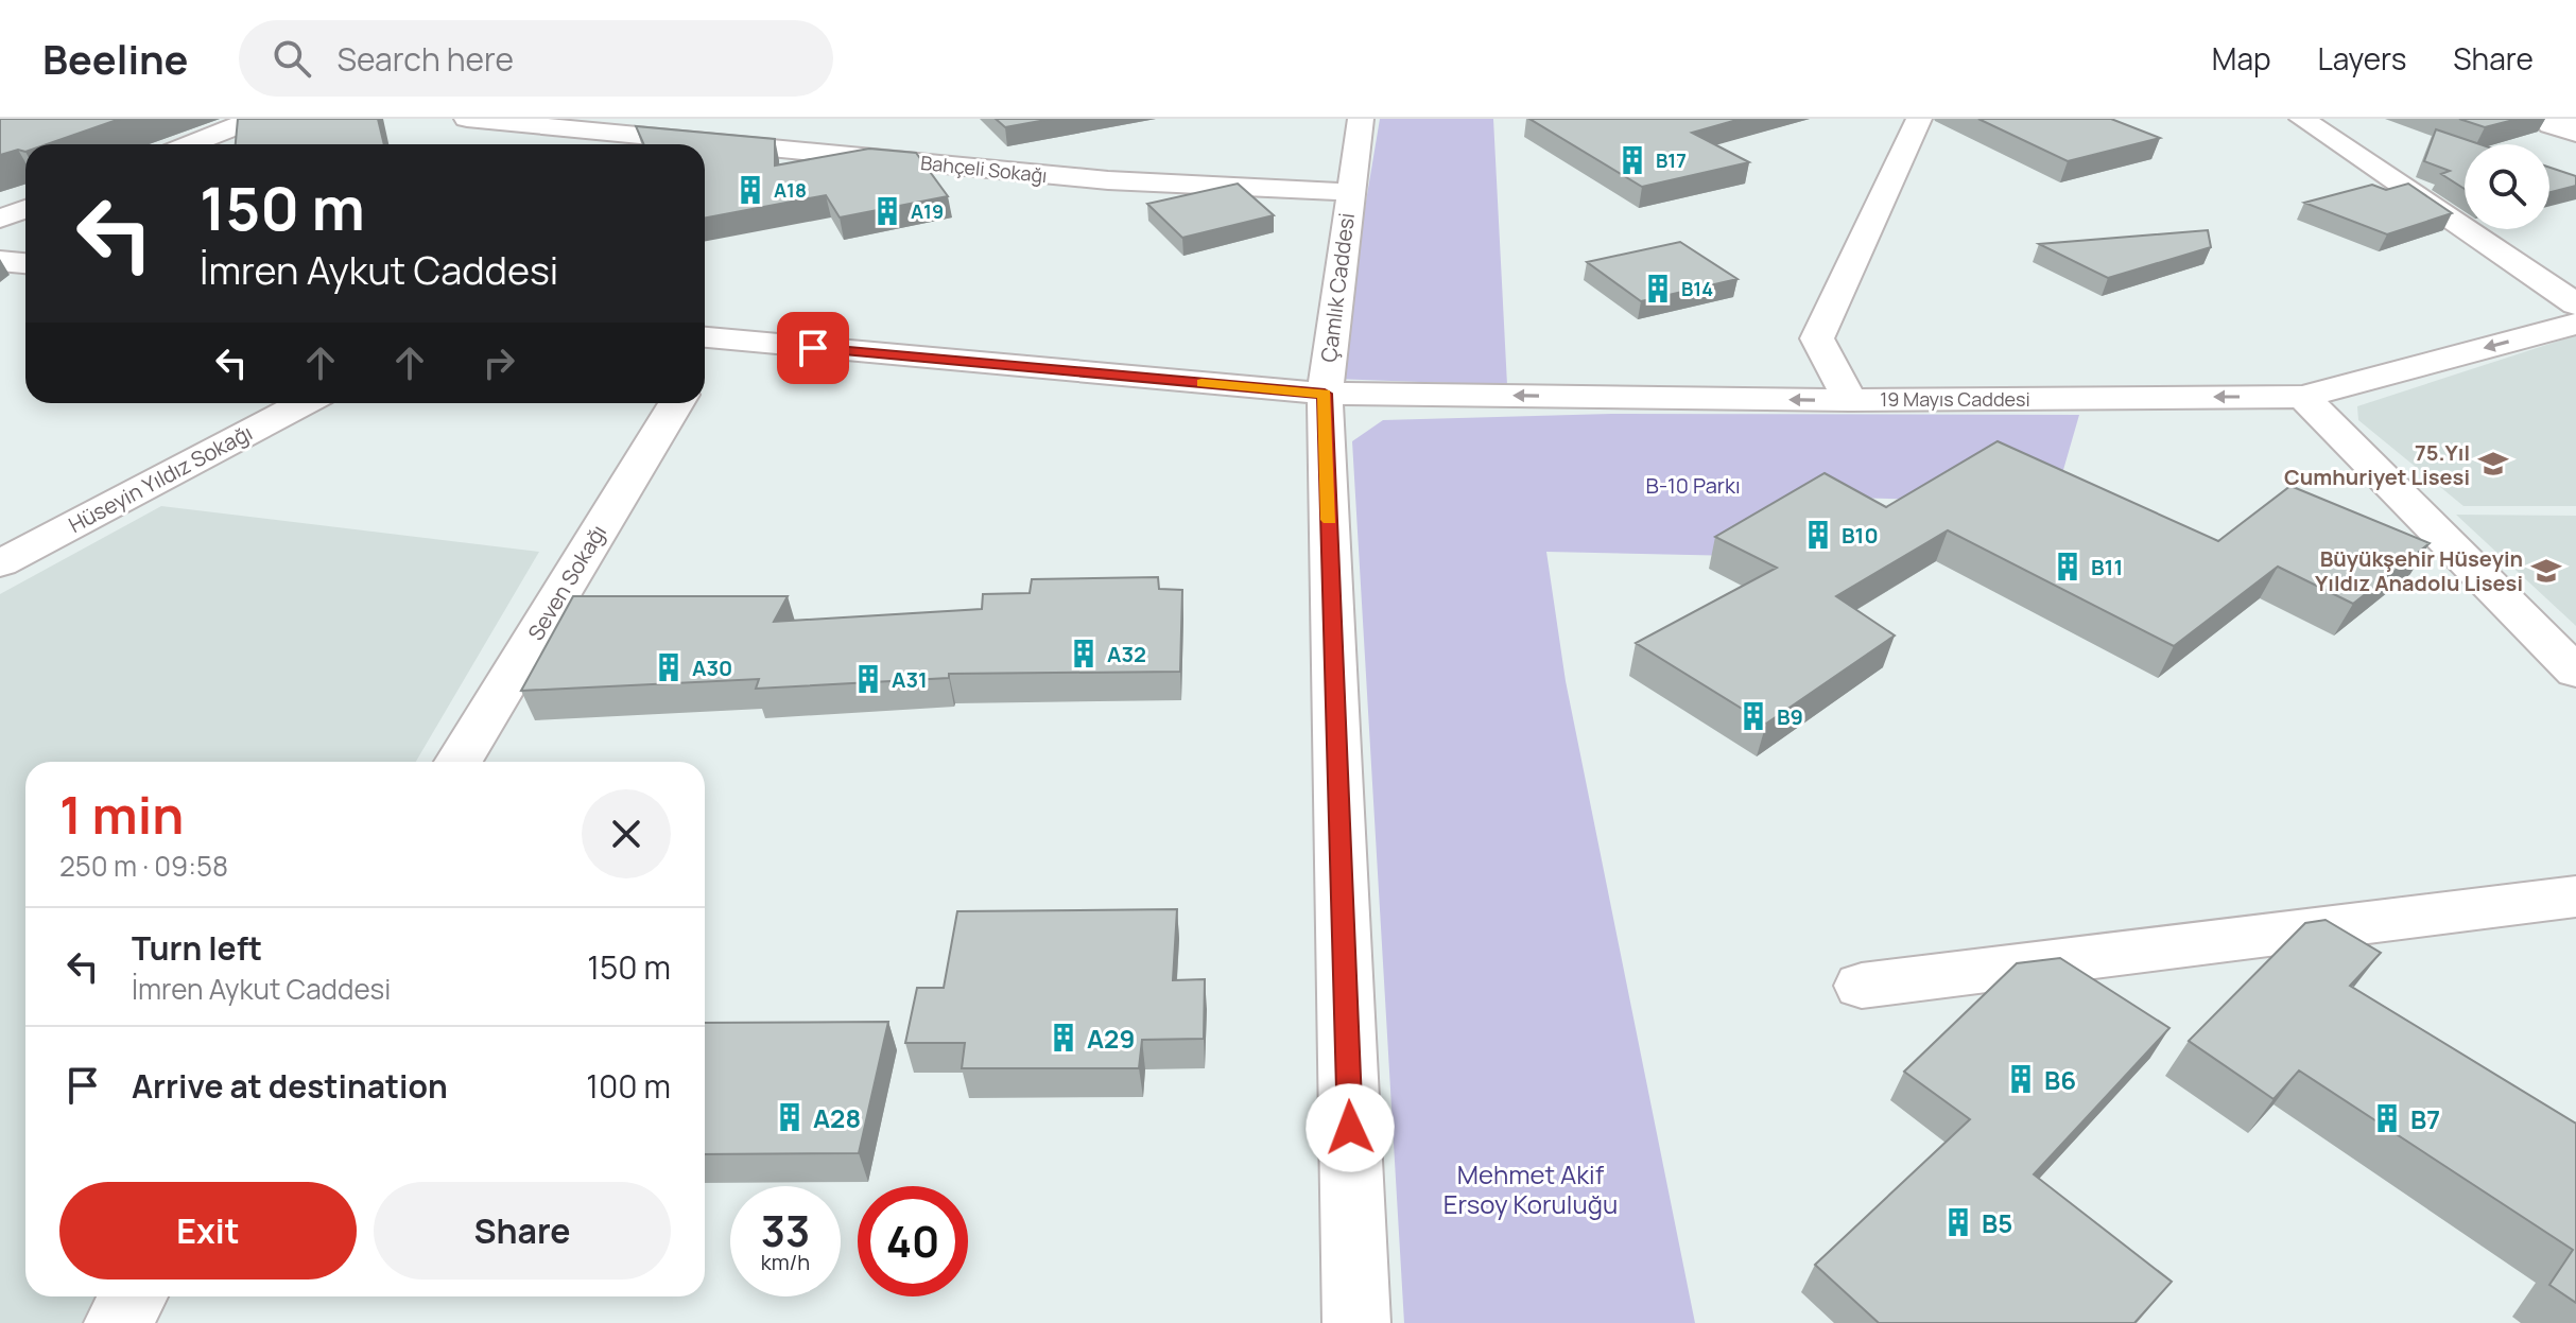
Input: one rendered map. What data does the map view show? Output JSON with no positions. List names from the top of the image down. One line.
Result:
{"streets":{"street":["Bahçeli Sokağı","Çamlık Caddesi","19 Mayıs Caddesi","Hüseyin Yıldız Sokağı","Seven Sokağı"]},"crossings":[["Bahçeli Sokağı","Çamlık Caddesi"],["Çamlık Caddesi","19 Mayıs Caddesi"]],"one_way":["19 Mayıs Caddesi"],"parks":["B-10 Parkı","Mehmet Akif Ersoy Koruluğu"],"places":{"building":["B17","A18","A19","B14","B10","B11","A32","A30","A31","B9","A29","B6","A28","B7","B5"],"school or university":["75.Yıl Cumhuriyet Lisesi","Büyükşehir Hüseyin Yıldız Anadolu Lisesi"]},"page":{"header":"Beeline","search":"Search here","nav":["Map","Layers","Share"],"turn":["150 m","İmren Aykut Caddesi"],"heading":["1 min","250 m · 09:58"],"list":[{"name":"Turn left","note":"İmren Aykut Caddesi","value":"150 m"},{"name":"Arrive at destination","value":"100 m"}],"buttons":["Exit","Share"],"speed":"33 km/h","limit":"40"}}
